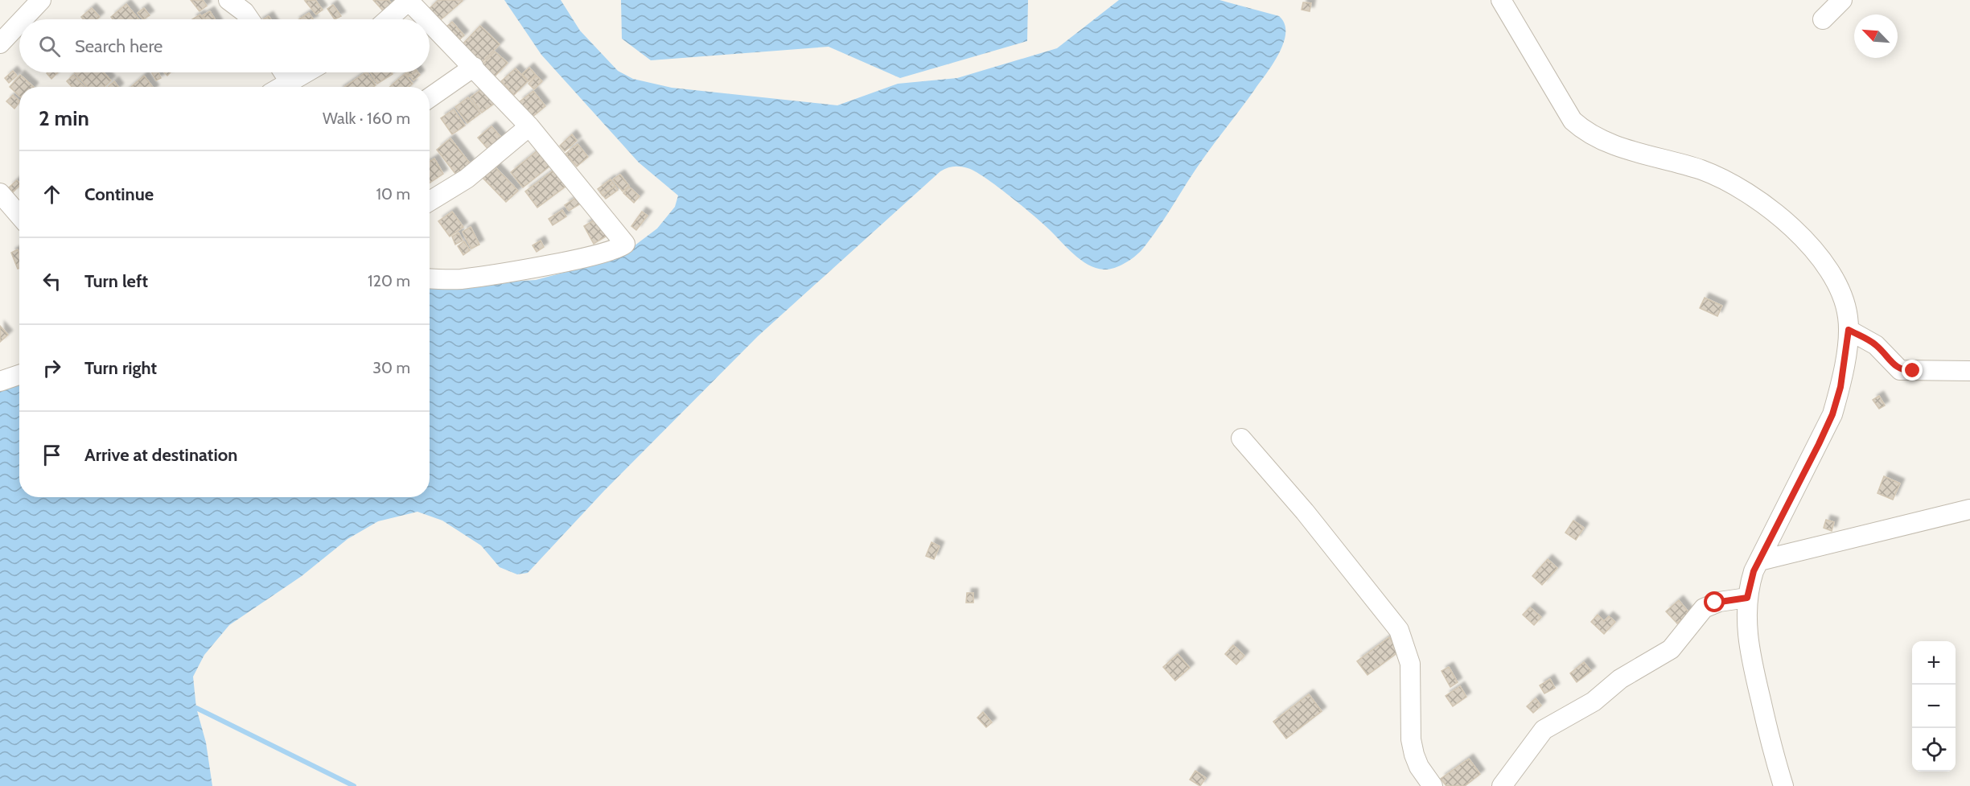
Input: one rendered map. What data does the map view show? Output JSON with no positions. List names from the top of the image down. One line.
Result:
{"north":"top left","page":{"search":"Search here","heading":["2 min","Walk · 160 m"],"list":[["Continue","10 m"],["Turn left","120 m"],["Turn right","30 m"],"Arrive at destination"],"map_buttons":["+","−"]}}
